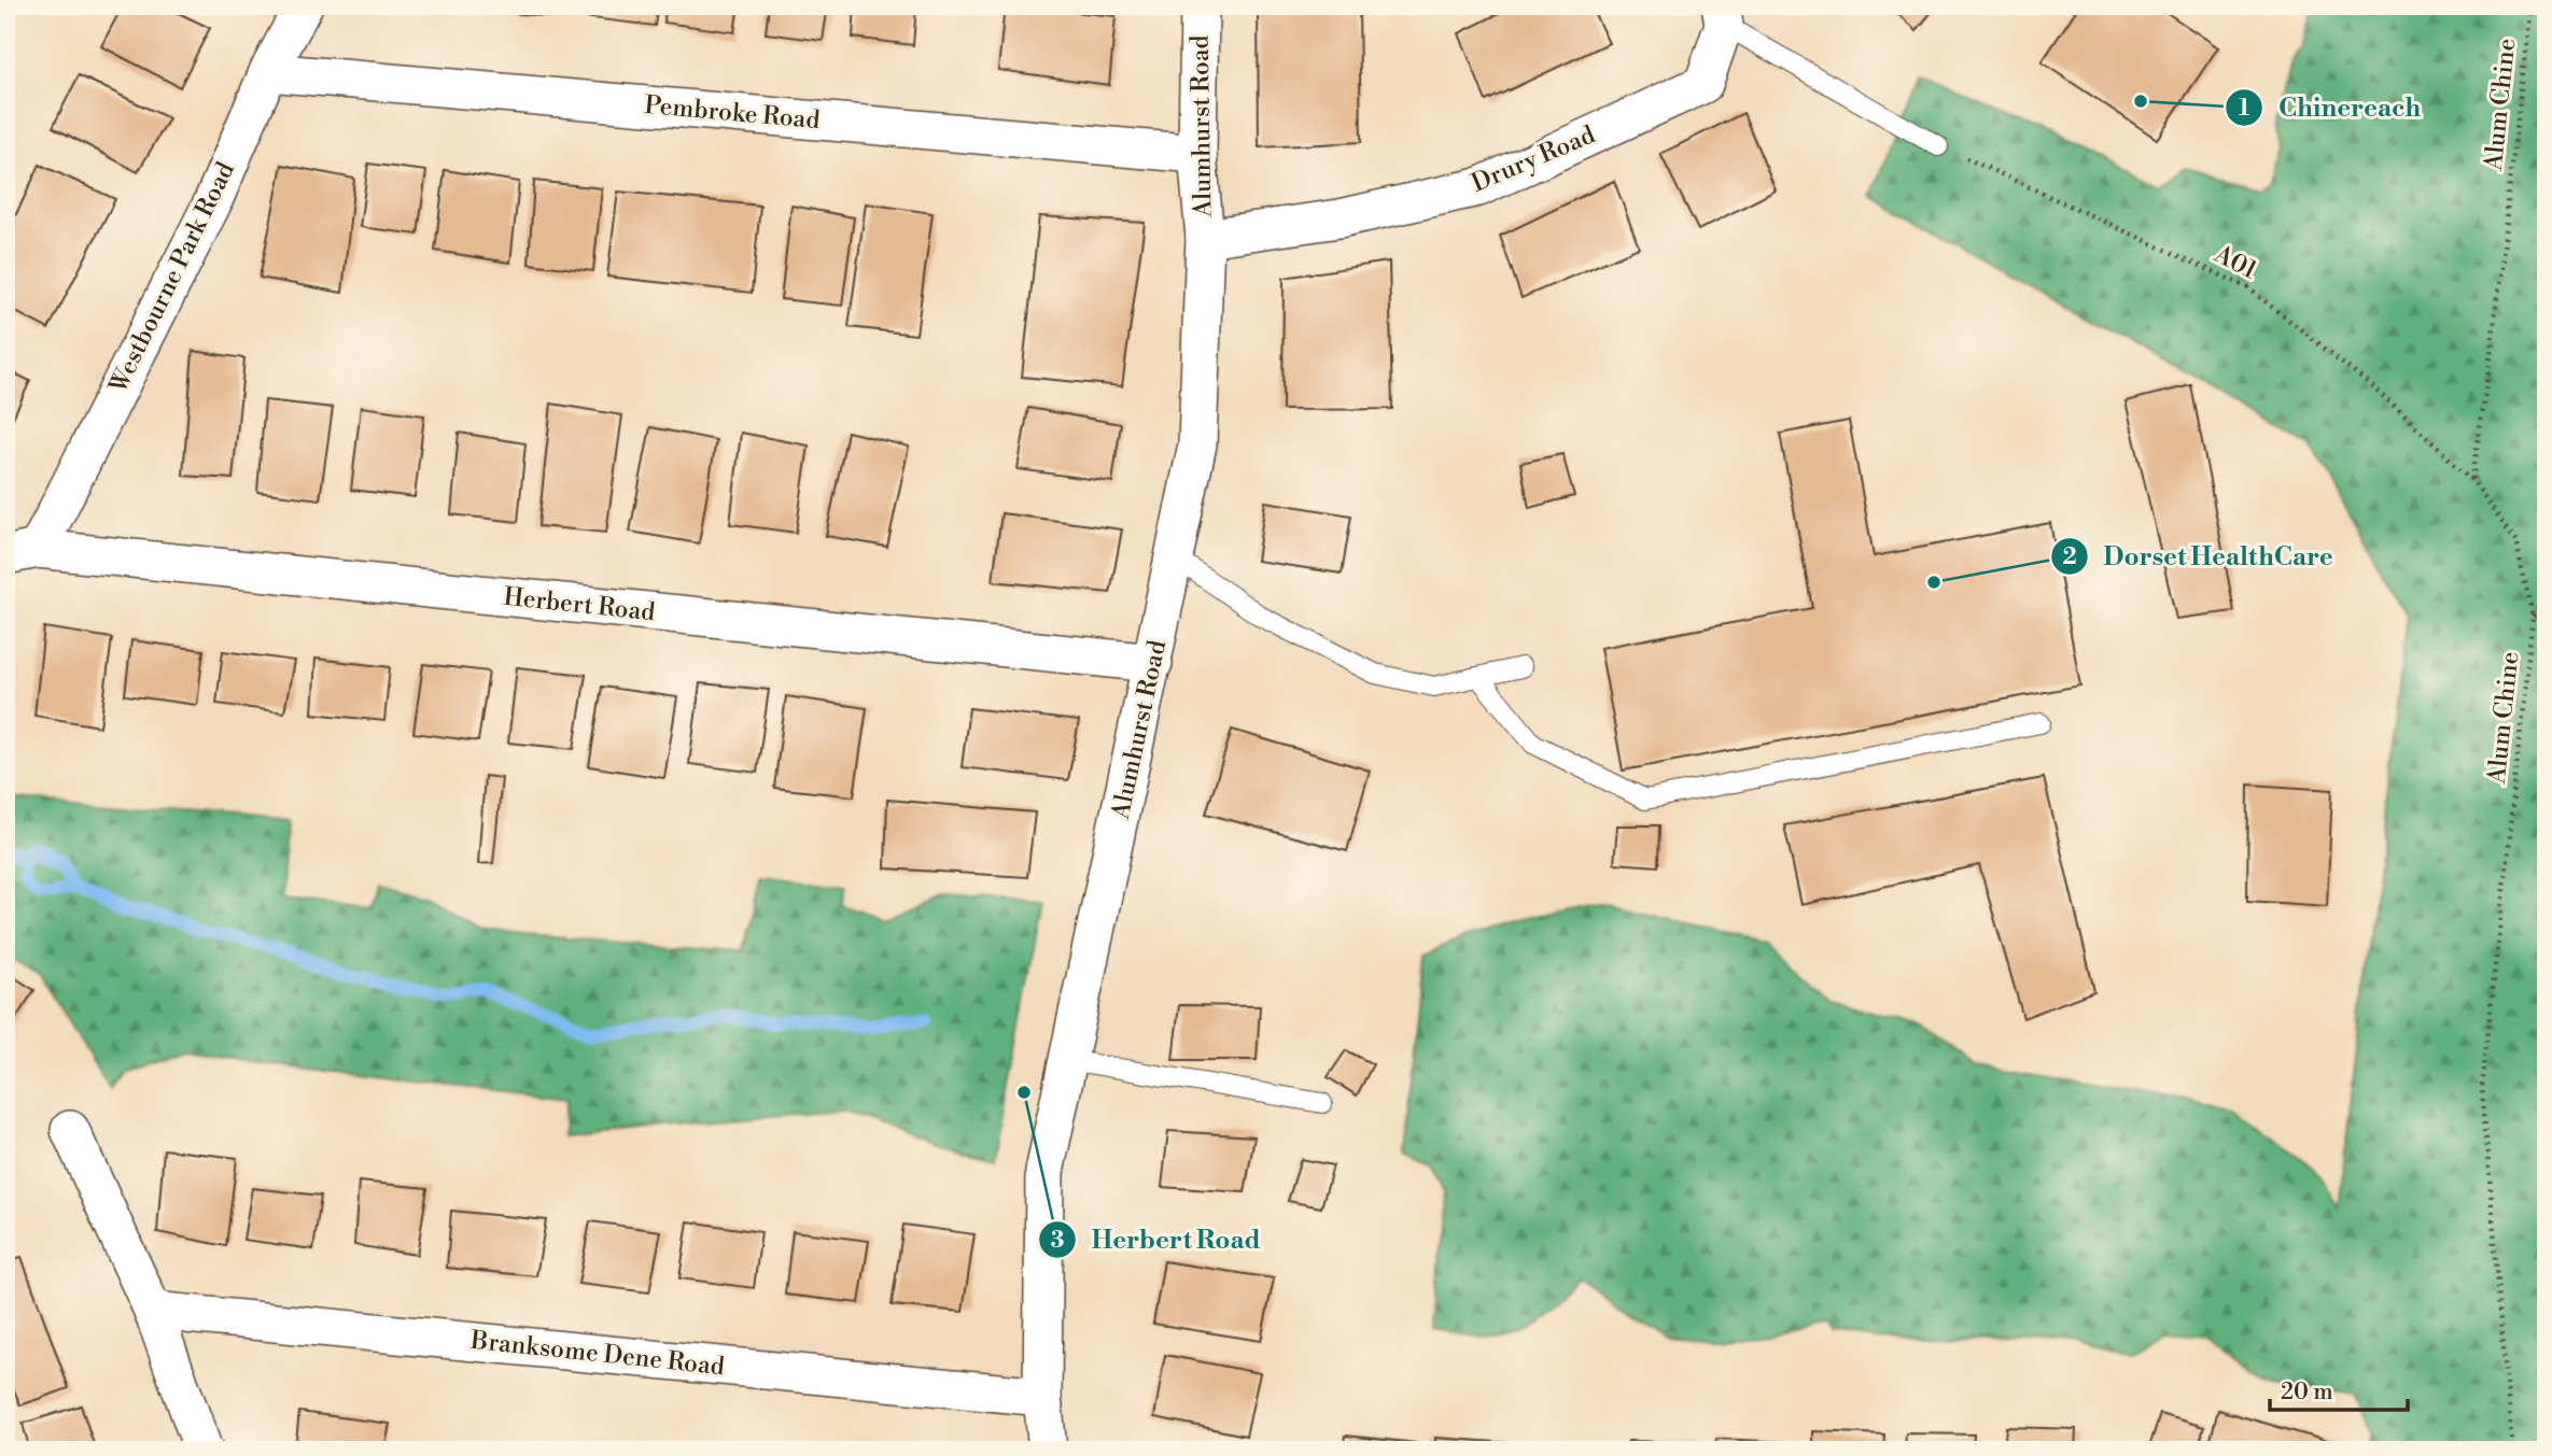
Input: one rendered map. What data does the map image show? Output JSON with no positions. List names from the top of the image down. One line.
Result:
{"streets":{"street":["Pembroke Road","Alumhurst Road","Drury Road","Westbourne Park Road","Herbert Road","Branksome Dene Road"],"path":["Alum Chine","A01"]},"crossings":[["Alum Chine","A01"],["Pembroke Road","Alumhurst Road"],["Pembroke Road","Westbourne Park Road"],["Alumhurst Road","Drury Road"],["Alumhurst Road","Herbert Road"],["Alumhurst Road","Branksome Dene Road"],["Westbourne Park Road","Herbert Road"]],"places":["Chinereach","Dorset HealthCare","Herbert Road"],"scale_bar":"20 m"}
